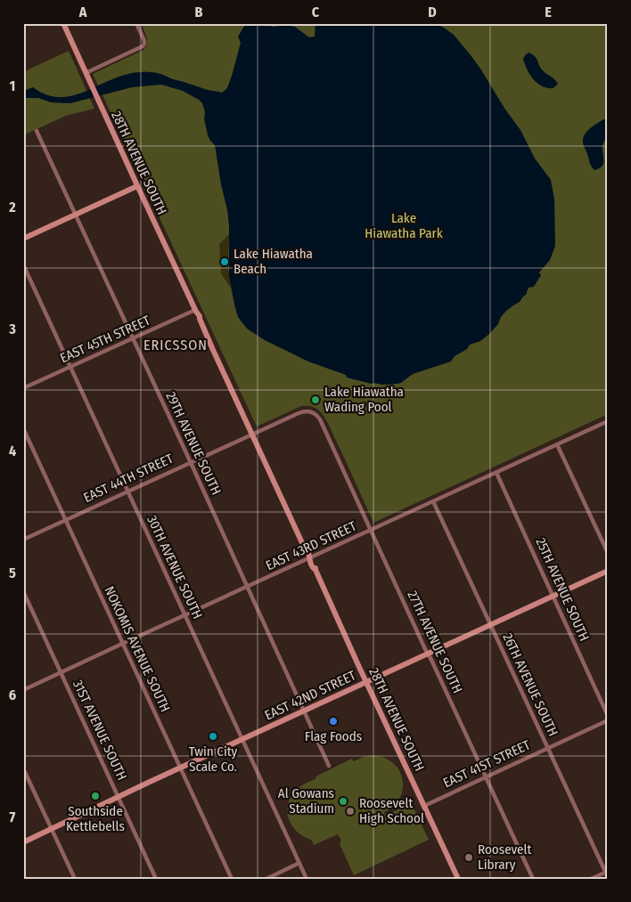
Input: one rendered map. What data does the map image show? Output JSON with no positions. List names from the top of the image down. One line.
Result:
{"streets":{"street":["28TH AVENUE SOUTH","EAST 45TH STREET","29TH AVENUE SOUTH","EAST 44TH STREET","EAST 43RD STREET","30TH AVENUE SOUTH","25TH AVENUE SOUTH","27TH AVENUE SOUTH","NOKOMIS AVENUE SOUTH","26TH AVENUE SOUTH","EAST 42ND STREET","31ST AVENUE SOUTH","EAST 41ST STREET"]},"crossings":[["28TH AVENUE SOUTH","EAST 45TH STREET"],["28TH AVENUE SOUTH","EAST 44TH STREET"],["28TH AVENUE SOUTH","EAST 43RD STREET"],["28TH AVENUE SOUTH","EAST 42ND STREET"],["28TH AVENUE SOUTH","EAST 41ST STREET"],["EAST 45TH STREET","29TH AVENUE SOUTH"],["EAST 45TH STREET","30TH AVENUE SOUTH"],["29TH AVENUE SOUTH","EAST 44TH STREET"],["29TH AVENUE SOUTH","EAST 43RD STREET"],["29TH AVENUE SOUTH","EAST 42ND STREET"],["EAST 44TH STREET","30TH AVENUE SOUTH"],["EAST 44TH STREET","27TH AVENUE SOUTH"],["EAST 44TH STREET","NOKOMIS AVENUE SOUTH"],["EAST 43RD STREET","30TH AVENUE SOUTH"],["EAST 43RD STREET","25TH AVENUE SOUTH"],["EAST 43RD STREET","27TH AVENUE SOUTH"],["EAST 43RD STREET","NOKOMIS AVENUE SOUTH"],["EAST 43RD STREET","26TH AVENUE SOUTH"],["EAST 43RD STREET","31ST AVENUE SOUTH"],["30TH AVENUE SOUTH","EAST 42ND STREET"],["25TH AVENUE SOUTH","EAST 42ND STREET"],["27TH AVENUE SOUTH","EAST 42ND STREET"],["27TH AVENUE SOUTH","EAST 41ST STREET"],["NOKOMIS AVENUE SOUTH","EAST 42ND STREET"],["26TH AVENUE SOUTH","EAST 42ND STREET"],["26TH AVENUE SOUTH","EAST 41ST STREET"],["EAST 42ND STREET","31ST AVENUE SOUTH"]],"districts":["ERICSSON"],"parks":["Lake Hiawatha Park"],"places":["Lake Hiawatha Beach","Lake Hiawatha Wading Pool","Flag Foods","Twin City Scale Co.","Southside Kettlebells","Al Gowans Stadium","Roosevelt High School","Roosevelt Library"],"grid":{"columns":["A","B","C","D","E"],"rows":["1","2","3","4","5","6","7"]}}
